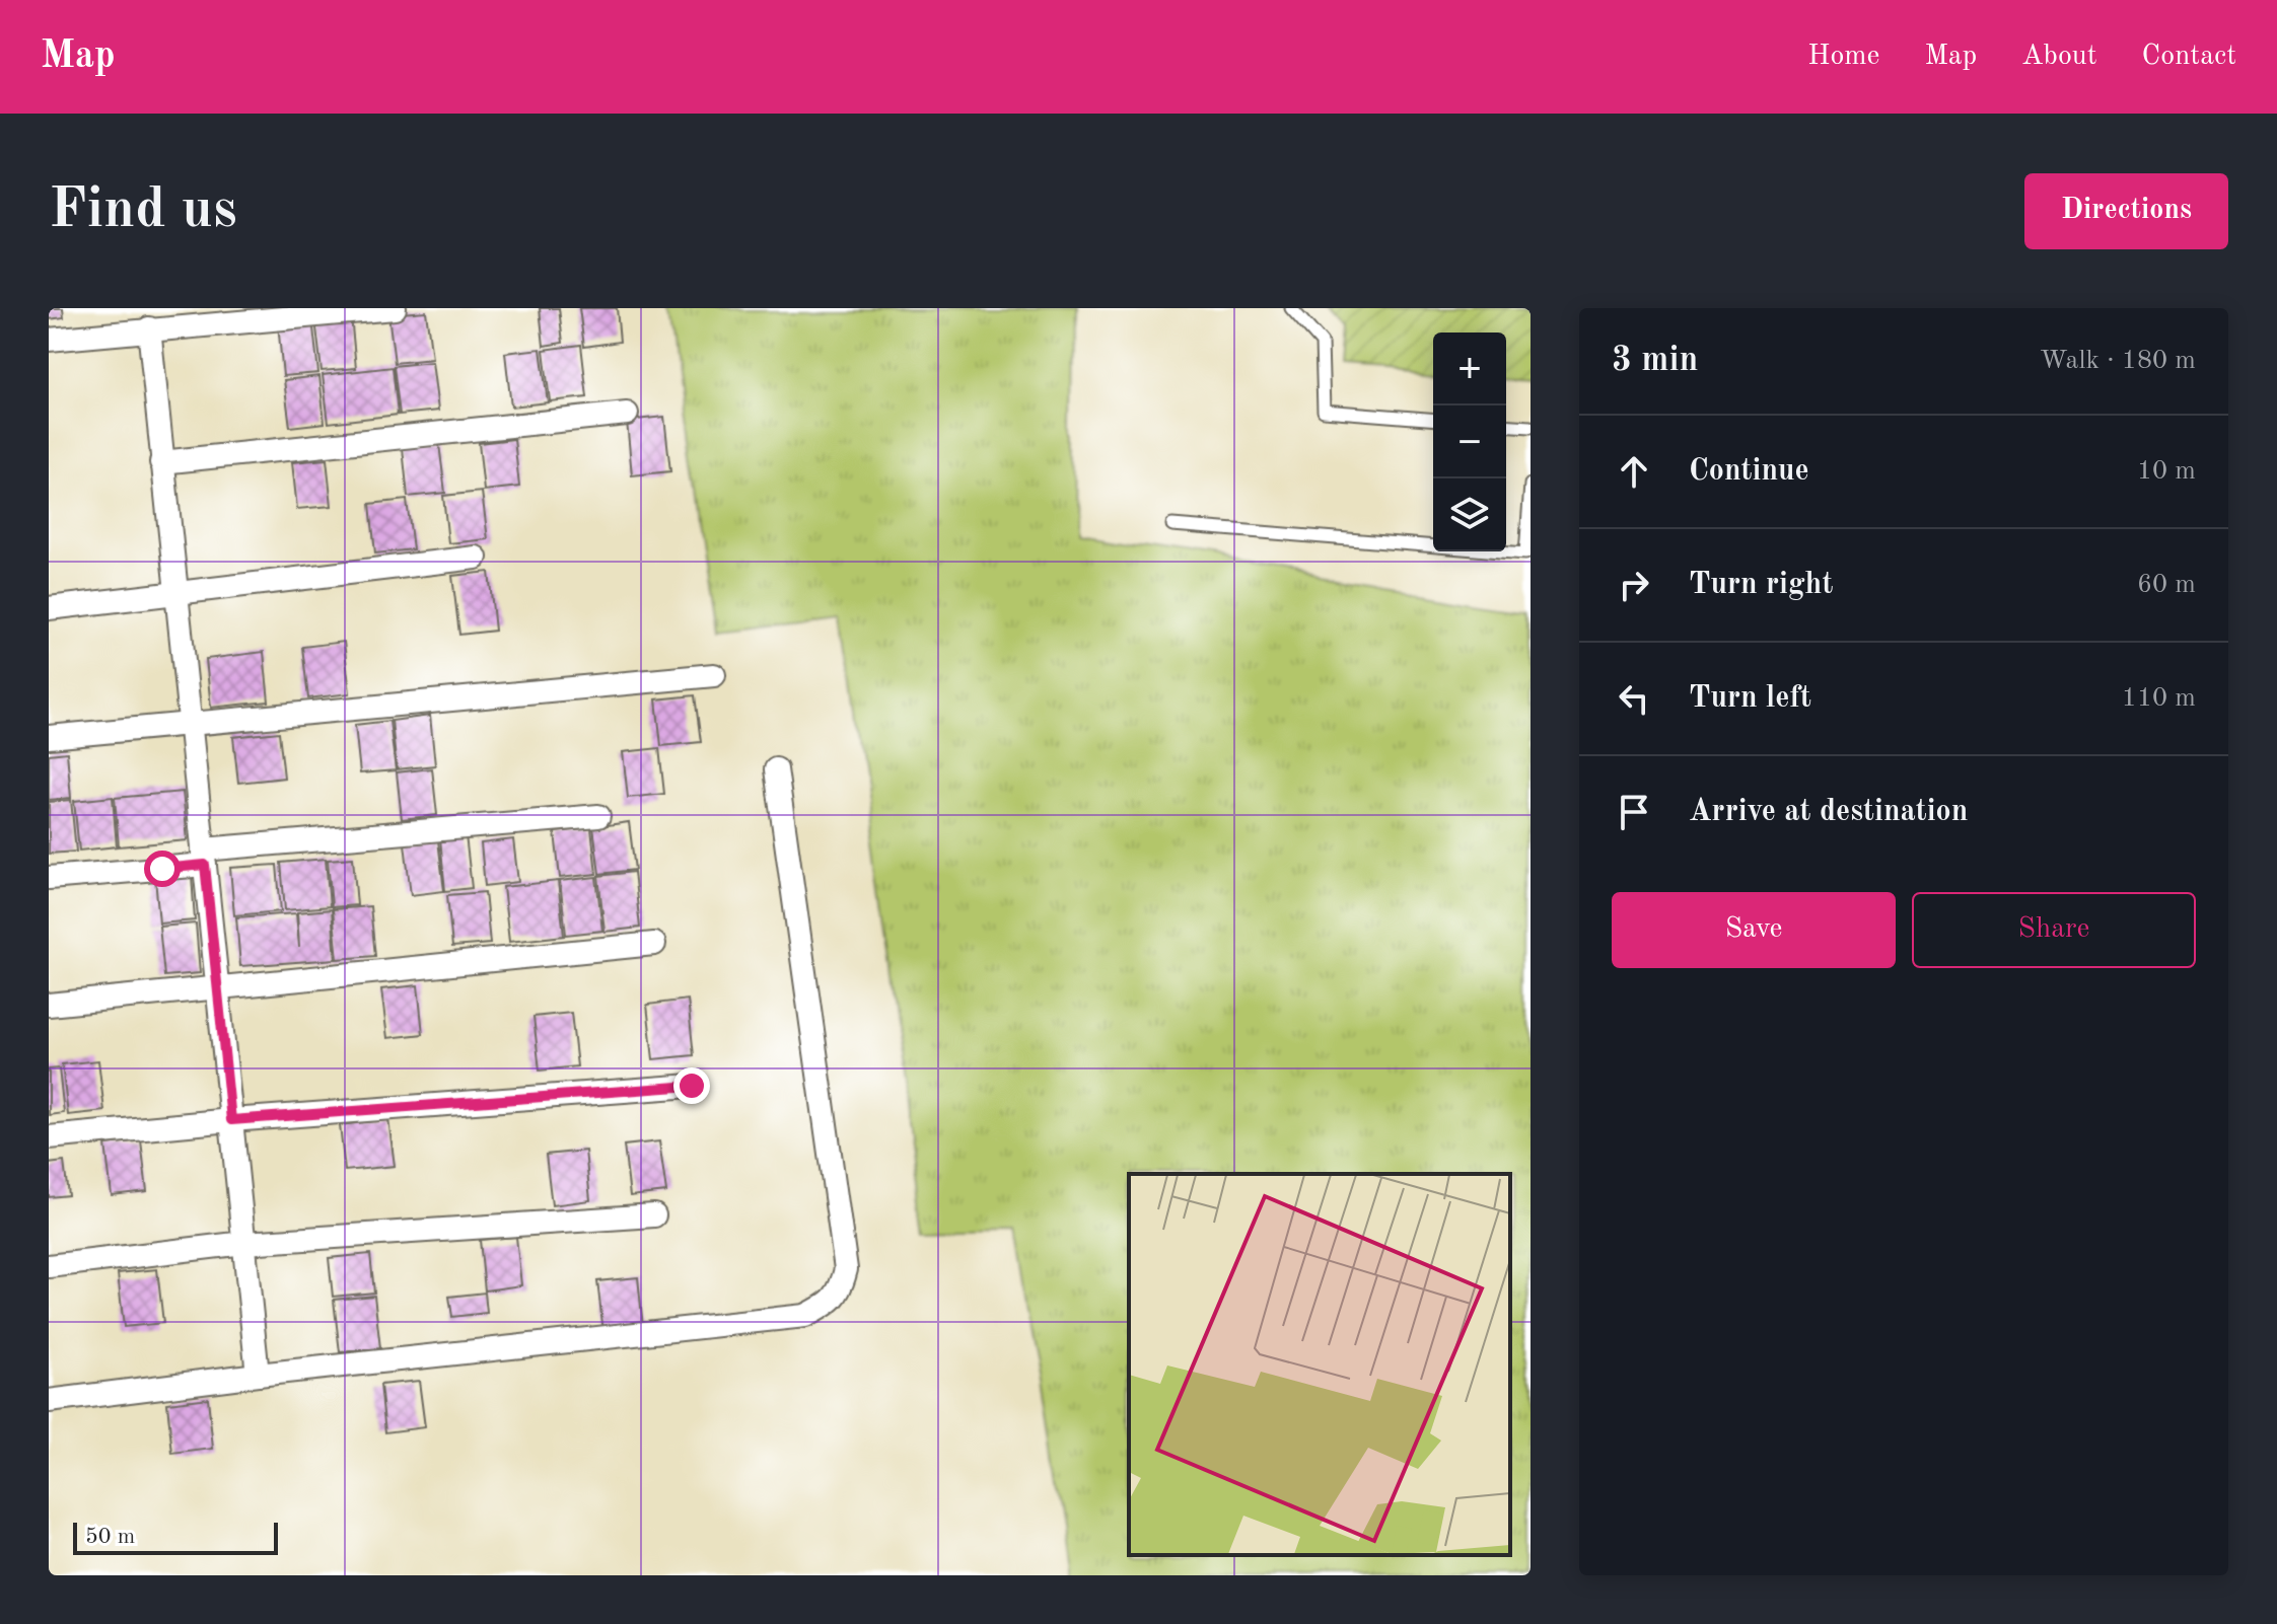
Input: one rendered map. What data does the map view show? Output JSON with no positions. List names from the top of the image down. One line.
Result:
{"scale_bar":"50 m","page":{"header":"Map","nav":["Home","Map","About","Contact"],"buttons":["Directions",["Save","Share"]],"title":"Find us","heading":["3 min","Walk · 180 m"],"map_buttons":["+","−"],"list":[["Continue","10 m"],["Turn right","60 m"],["Turn left","110 m"],"Arrive at destination"],"scale":"50 m"}}
